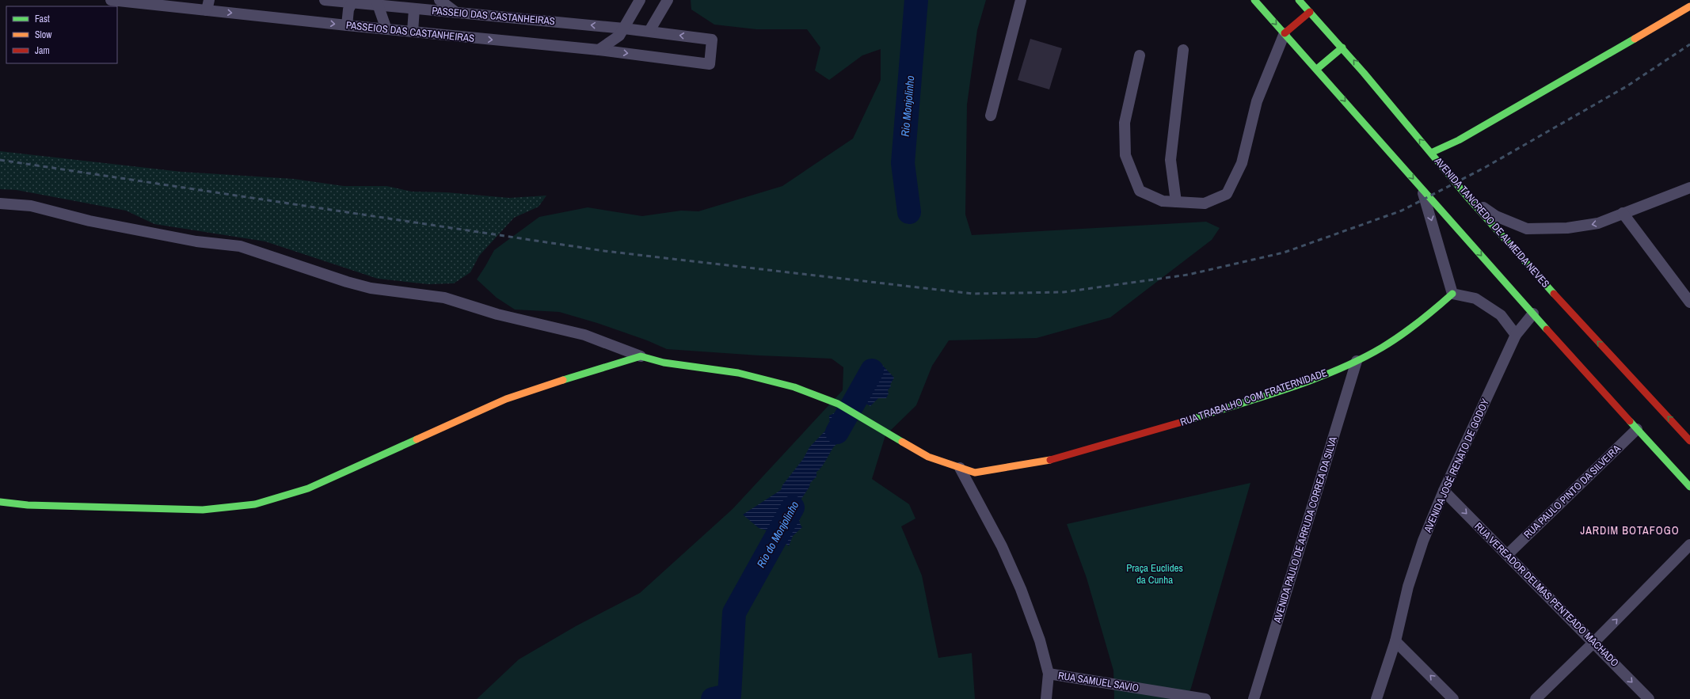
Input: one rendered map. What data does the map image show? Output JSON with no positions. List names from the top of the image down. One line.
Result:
{"streets":{"street":["PASSEIO DAS CASTANHEIRAS","PASSEIOS DAS CASTANHEIRAS","AVENIDA TANCREDO DE ALMEIDA NEVES","RUA TRABALHO COM FRATERNIDADE","AVENIDA JOSÉ RENATO DE GODOY","RUA PAULO PINTO DA SILVEIRA","AVENIDA PAULO DE ARRUDA CORREA DA SILVA","RUA VEREADOR DELMAS PENTEADO MACHADO","RUA SAMUEL SAVIO"]},"crossings":[["PASSEIO DAS CASTANHEIRAS","PASSEIOS DAS CASTANHEIRAS"],["RUA TRABALHO COM FRATERNIDADE","AVENIDA PAULO DE ARRUDA CORREA DA SILVA"],["AVENIDA JOSÉ RENATO DE GODOY","RUA VEREADOR DELMAS PENTEADO MACHADO"],["RUA PAULO PINTO DA SILVEIRA","RUA VEREADOR DELMAS PENTEADO MACHADO"]],"one_way":["PASSEIO DAS CASTANHEIRAS","PASSEIOS DAS CASTANHEIRAS","RUA VEREADOR DELMAS PENTEADO MACHADO"],"districts":["JARDIM BOTAFOGO"],"water":["Rio Monjolinho","Rio do Monjolinho"],"parks":["Praça Euclides da Cunha"],"legend":["Fast","Slow","Jam"]}
